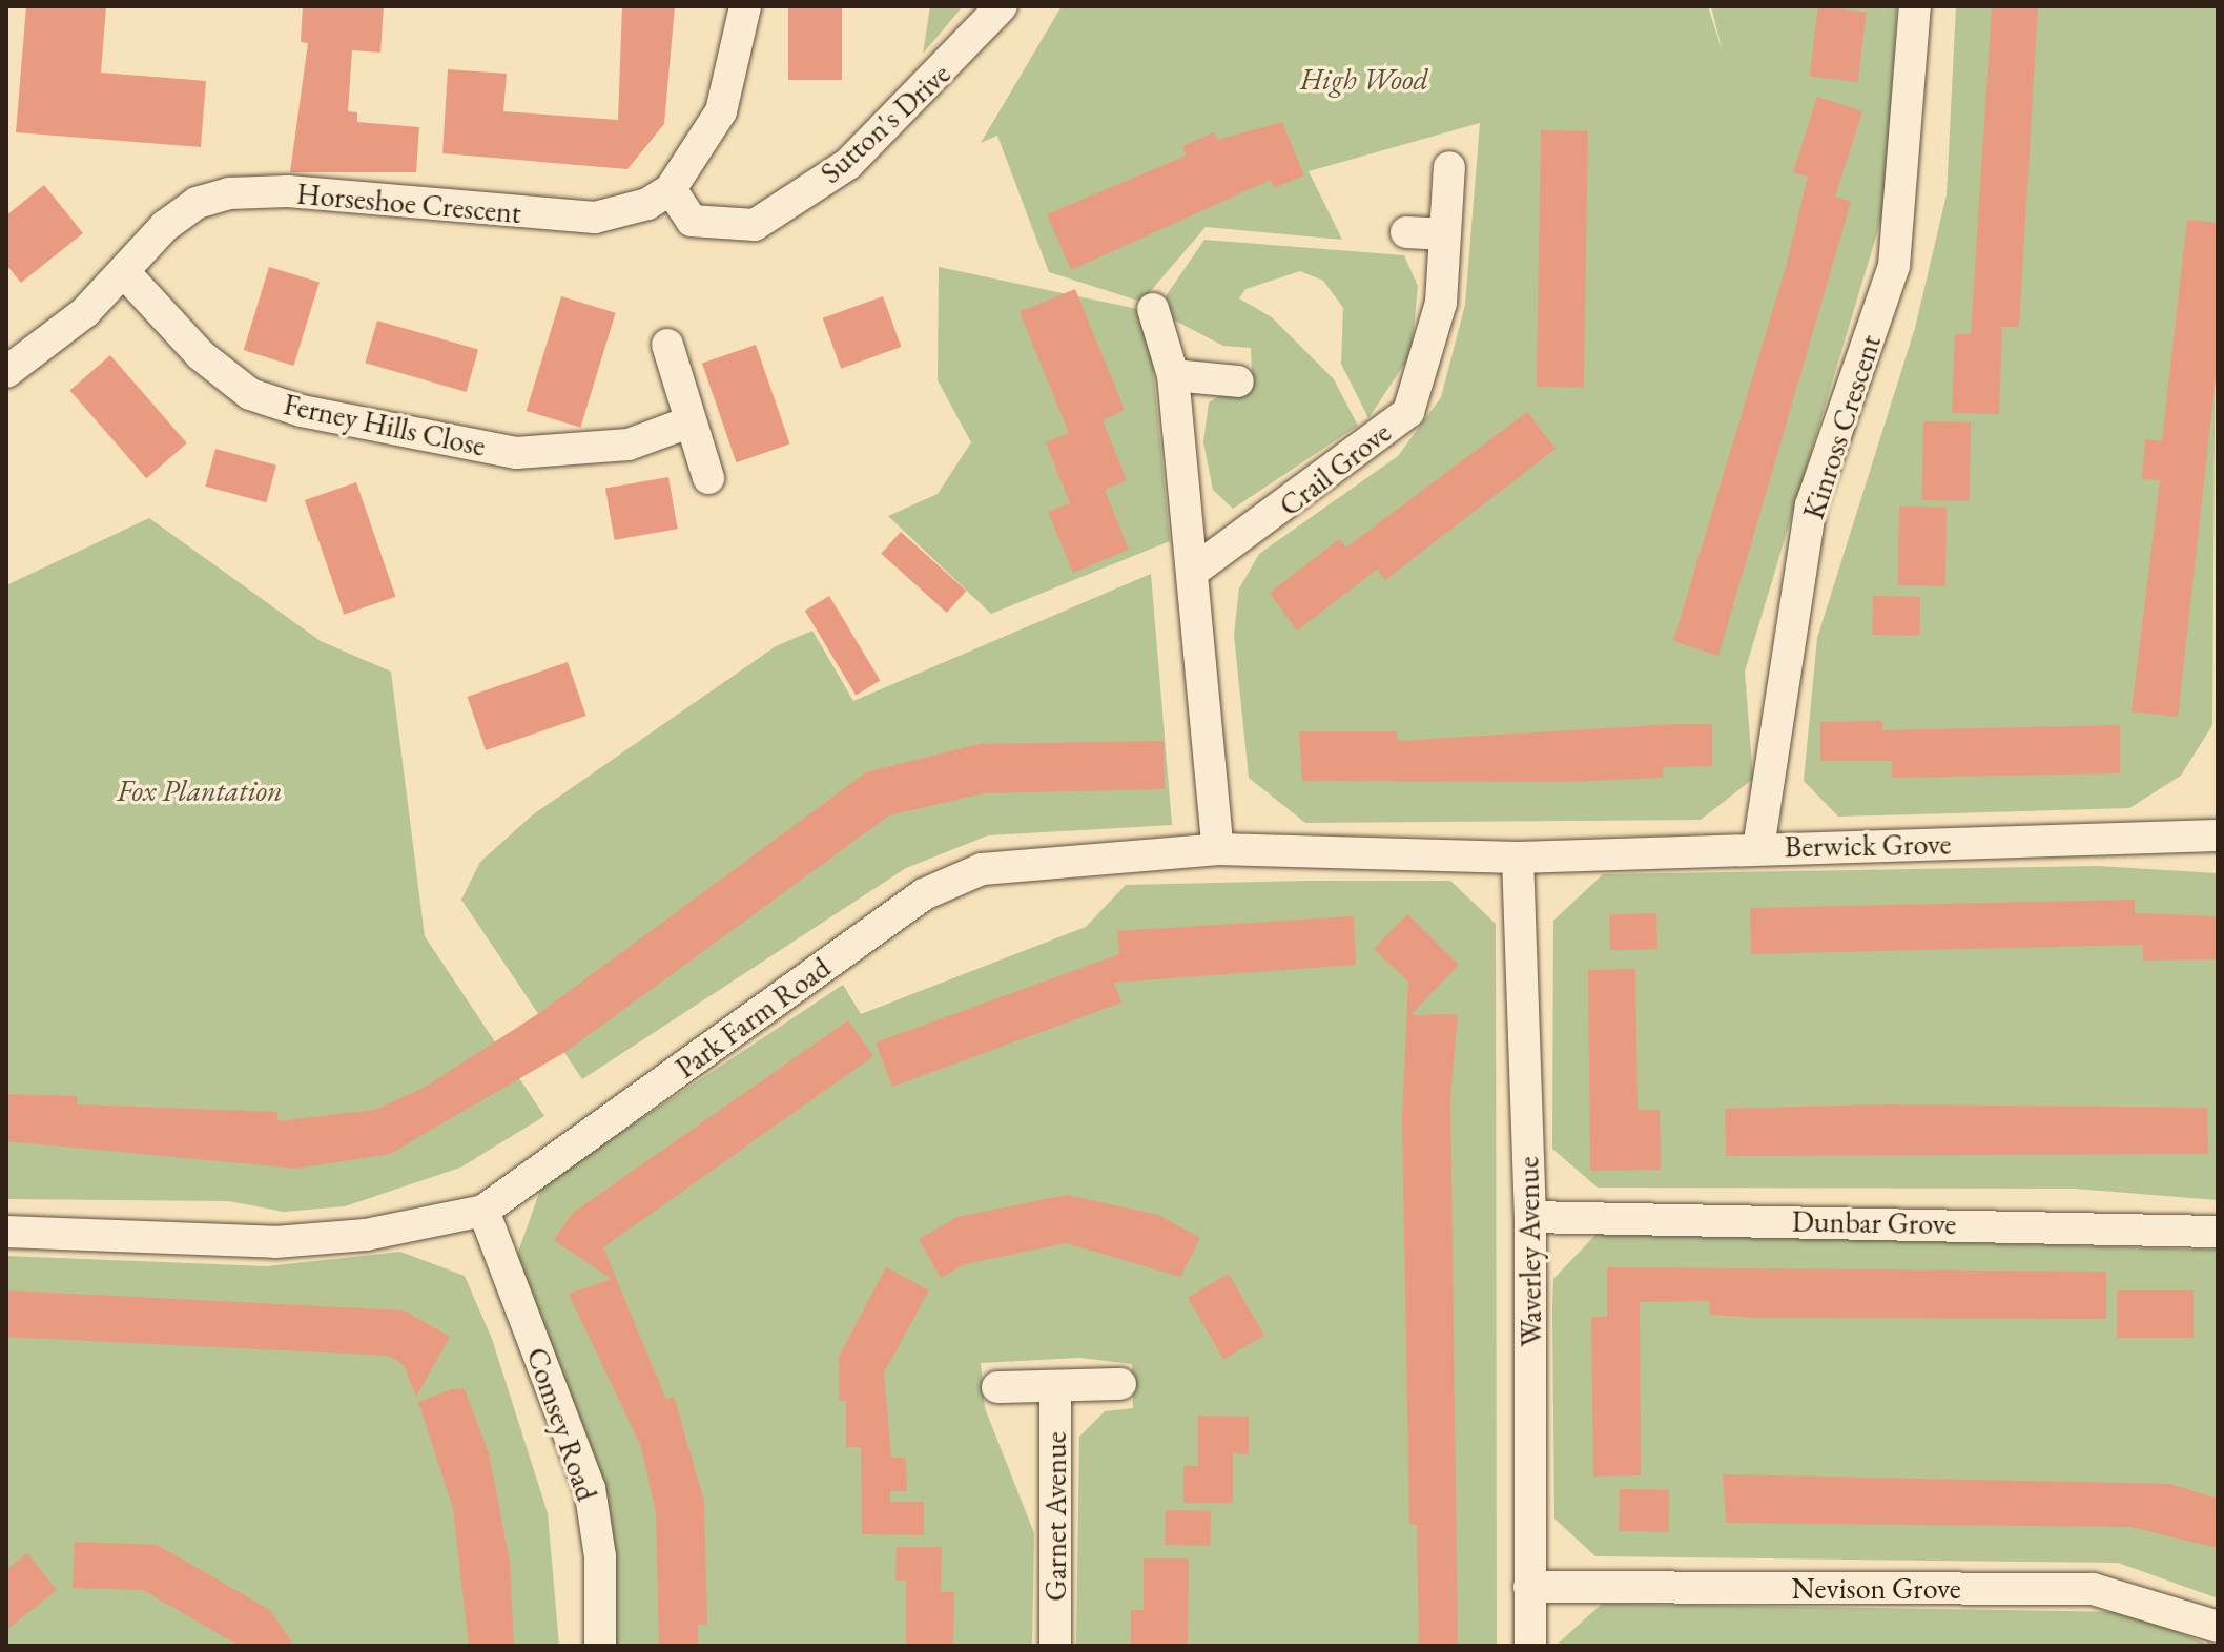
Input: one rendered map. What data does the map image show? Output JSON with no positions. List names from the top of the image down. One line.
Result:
{"streets":{"street":["Sutton's Drive","Horseshoe Crescent","Ferney Hills Close","Kinross Crescent","Crail Grove","Berwick Grove","Park Farm Road","Dunbar Grove","Waverley Avenue","Comsey Road","Garnet Avenue","Nevison Grove"]},"crossings":[["Sutton's Drive","Horseshoe Crescent"],["Horseshoe Crescent","Ferney Hills Close"],["Kinross Crescent","Berwick Grove"],["Berwick Grove","Park Farm Road"],["Berwick Grove","Waverley Avenue"],["Park Farm Road","Waverley Avenue"],["Park Farm Road","Comsey Road"],["Dunbar Grove","Waverley Avenue"],["Waverley Avenue","Nevison Grove"]],"parks":["High Wood","Fox Plantation"]}
